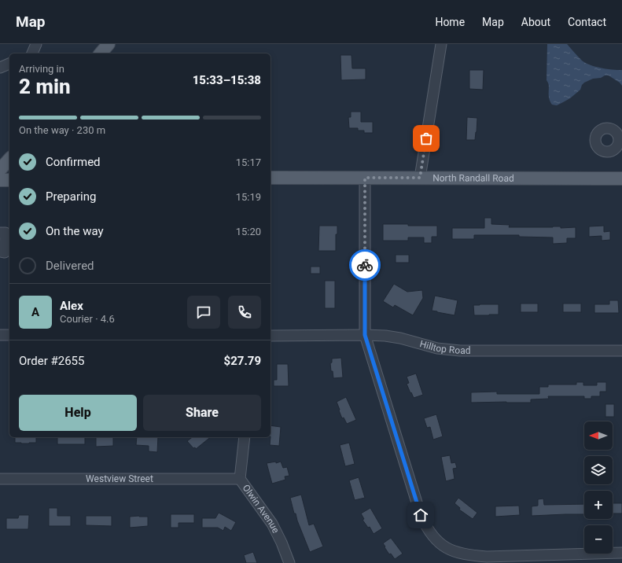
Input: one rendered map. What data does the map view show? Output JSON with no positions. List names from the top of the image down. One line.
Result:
{"streets":{"main road":["North Randall Road"],"street":["Hilltop Road","Westview Street","Olwin Avenue"]},"crossings":[["Westview Street","Olwin Avenue"]],"north":"left","page":{"header":"Map","nav":["Home","Map","About","Contact"],"heading":["2 min","Arriving in","15:33–15:38"],"panel":["Alex","Courier · 4.6","Order #2655","$27.79"],"bar":"On the way · 230 m","list":[["Confirmed","15:17"],["Preparing","15:19"],["On the way","15:20"],"Delivered"],"round":"A","buttons":["Help","Share"],"map_buttons":["+","−"]}}
